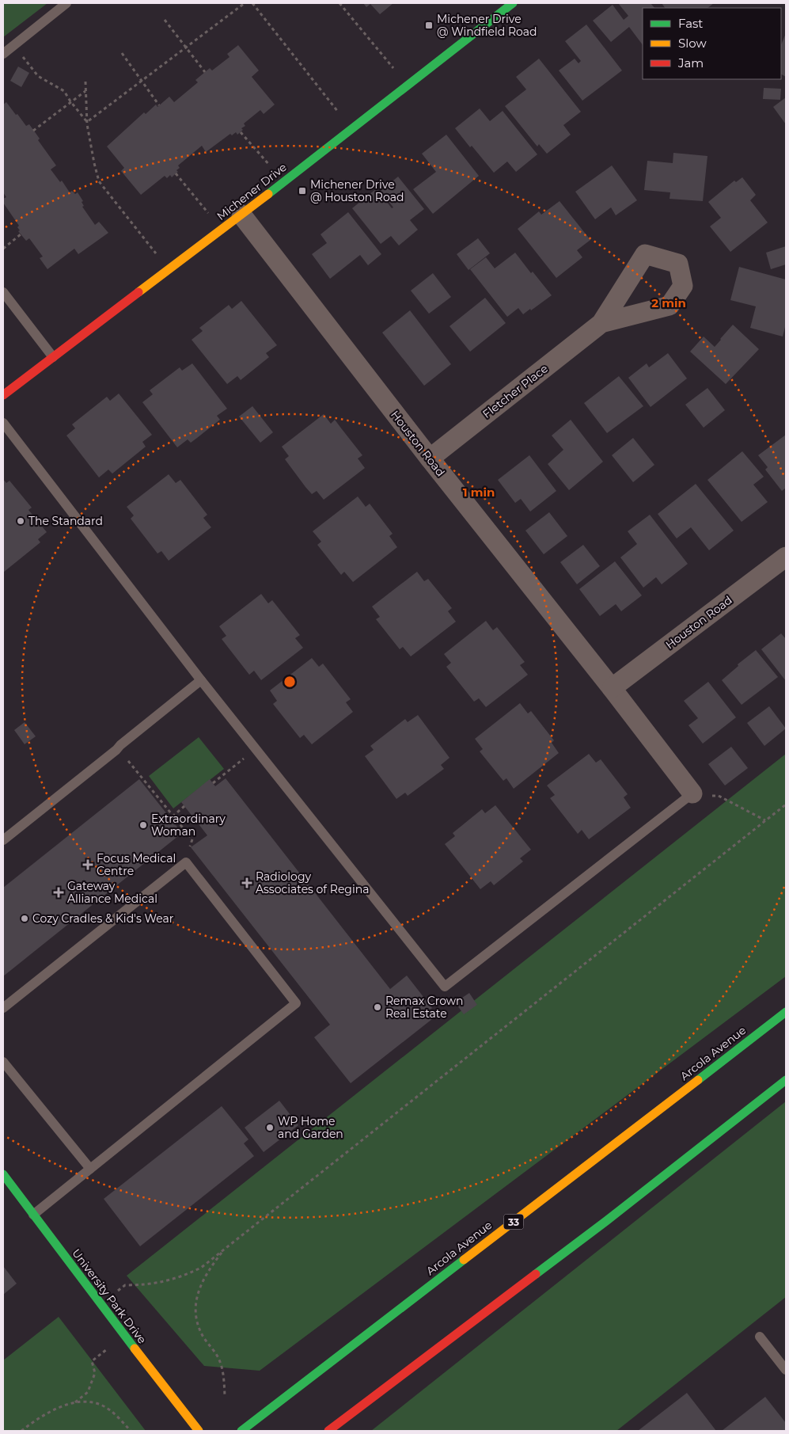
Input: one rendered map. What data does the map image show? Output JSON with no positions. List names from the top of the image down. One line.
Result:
{"streets":{"main road":["Michener Drive","Arcola Avenue","33","University Park Drive"],"street":["Fletcher Place","Houston Road"]},"crossings":[["Michener Drive","Houston Road"],["Fletcher Place","Houston Road"]],"places":{"transit":["Michener Drive @ Windfield Road","Michener Drive @ Houston Road"],"other":["The Standard","Extraordinary Woman","Cozy Cradles & Kid's Wear","Remax Crown Real Estate","WP Home and Garden"],"health":["Focus Medical Centre","Radiology Associates of Regina","Gateway Alliance Medical"]},"legend":["Fast","Slow","Jam"],"rings":["2 min","1 min"]}
